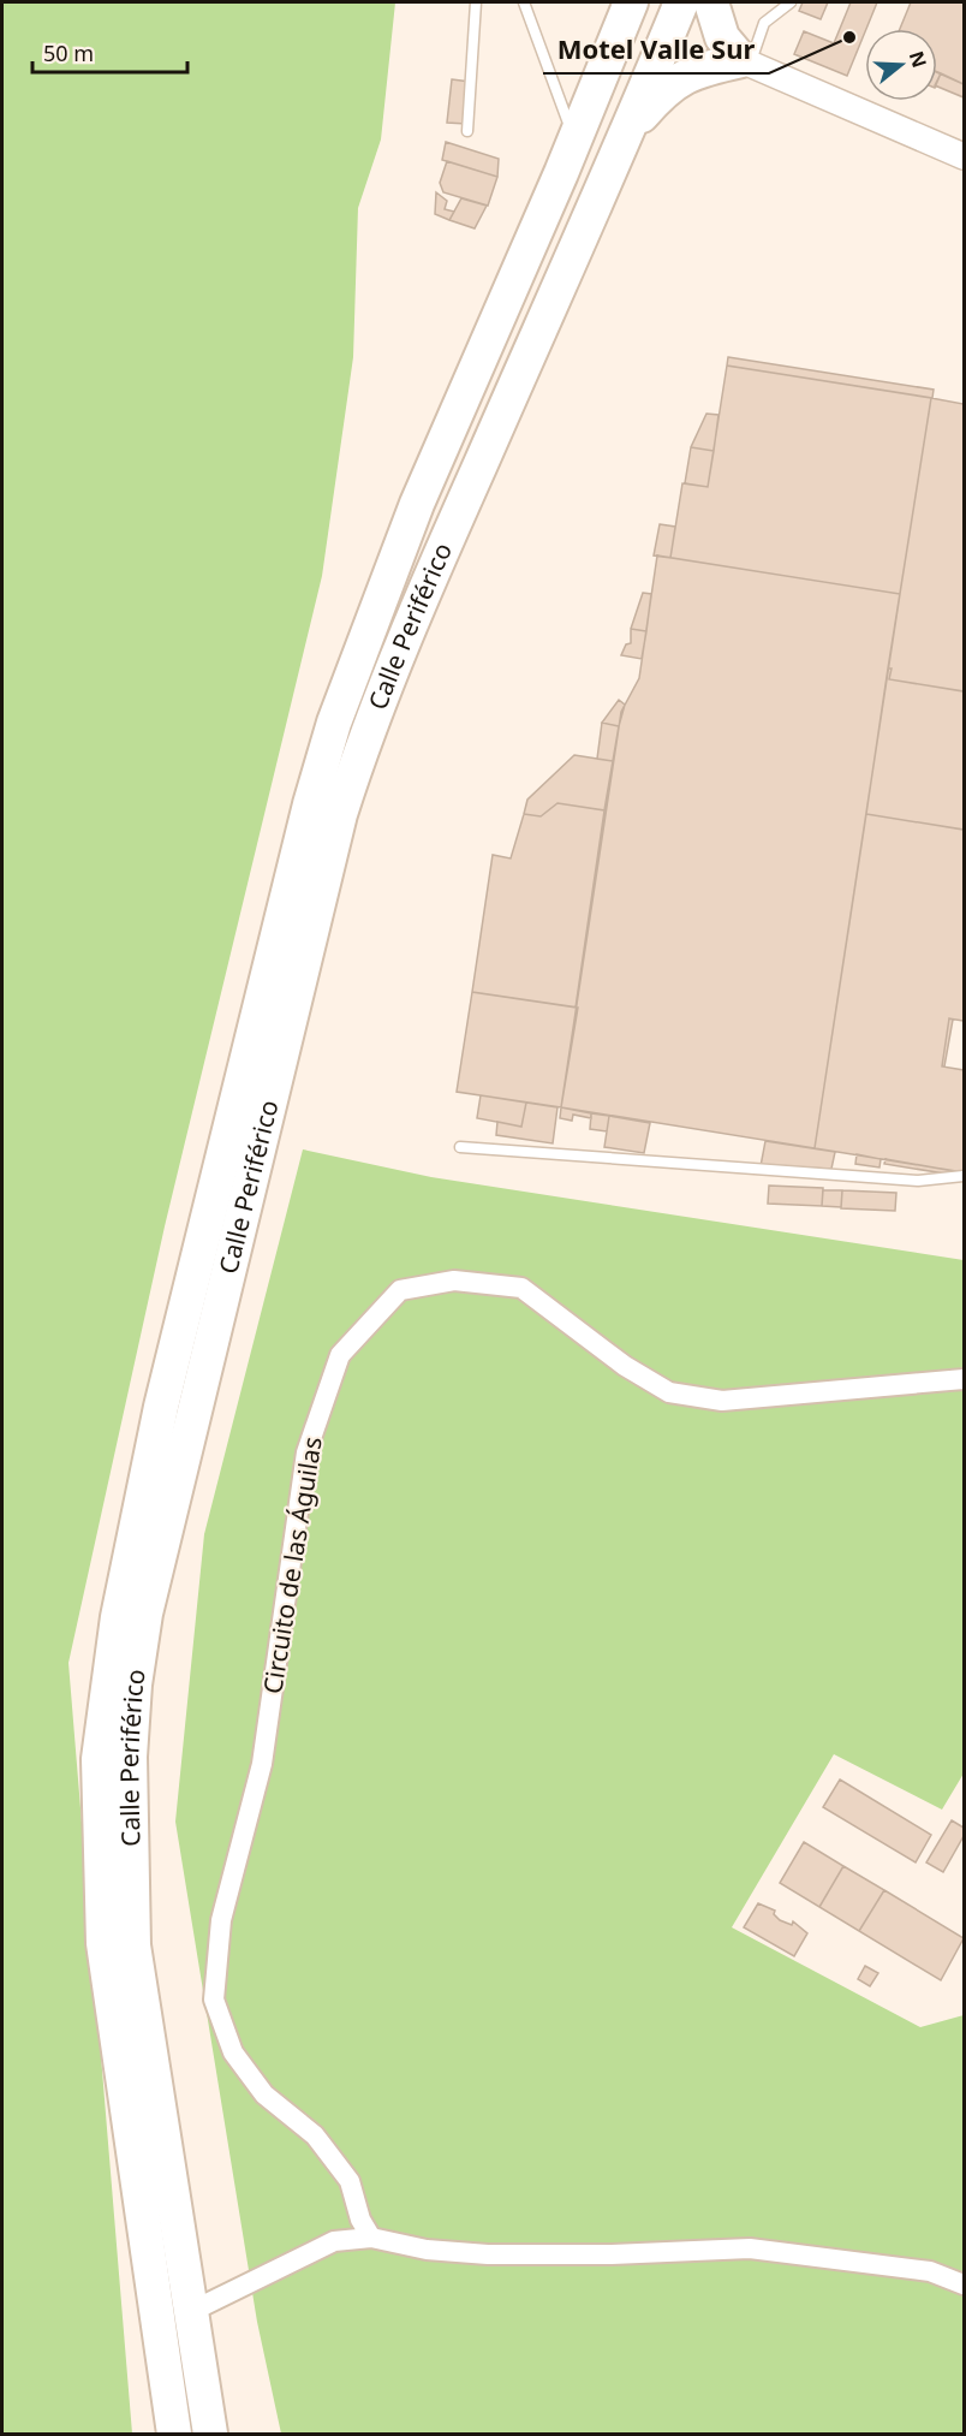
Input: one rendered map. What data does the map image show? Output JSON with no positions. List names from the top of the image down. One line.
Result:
{"streets":{"highway":["Calle Periférico"],"street":["Circuito de las Águilas"]},"places":["Motel Valle Sur"],"scale_bar":"50 m","north":"right"}
